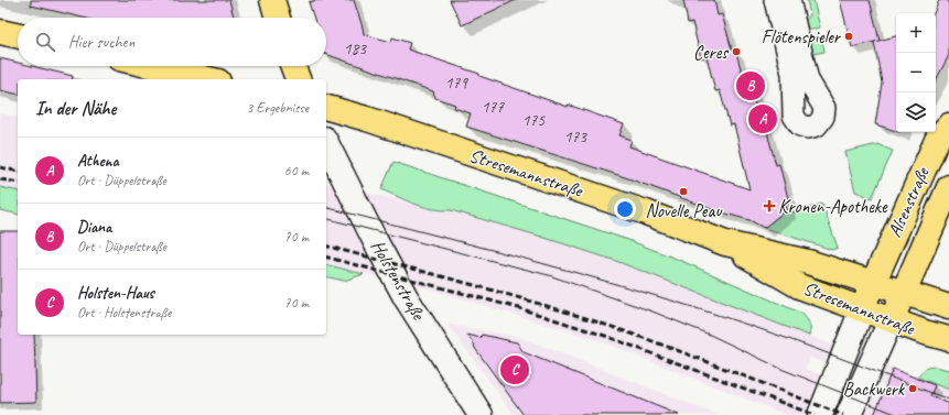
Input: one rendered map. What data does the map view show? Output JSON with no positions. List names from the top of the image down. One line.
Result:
{"streets":{"main road":["Stresemannstraße","Alsenstraße","Holstenstraße"]},"crossings":[["Stresemannstraße","Alsenstraße"]],"places":{"other":["Flötenspieler","Ceres","Novelle Peau","Backwerk"],"health":["Kronen-Apotheke"]},"house_numbers":["183","179","177","175","173"],"page":{"map_buttons":["+","−"],"search":"Hier suchen","pins":["B","A","C"],"heading":["In der Nähe","3 Ergebnisse"],"list":[{"mark":"A","name":"Athena","note":"Ort · Düppelstraße","value":"60 m"},{"mark":"B","name":"Diana","note":"Ort · Düppelstraße","value":"70 m"},{"mark":"C","name":"Holsten-Haus","note":"Ort · Holstenstraße","value":"70 m"}]}}
